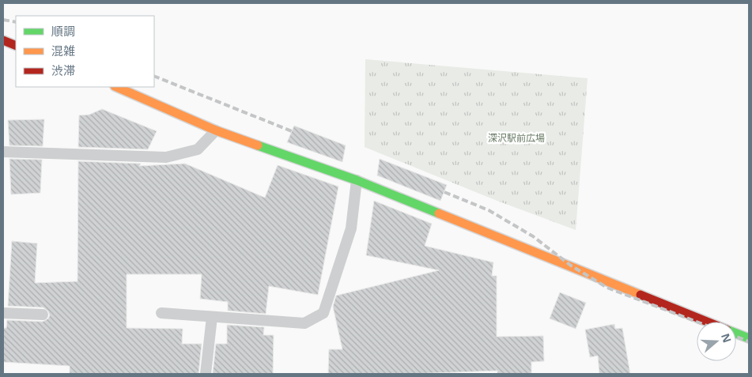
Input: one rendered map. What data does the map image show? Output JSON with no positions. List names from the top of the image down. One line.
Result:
{"parks":["深沢駅前広場"],"legend":["順調","混雑","渋滞"],"north":"right"}
